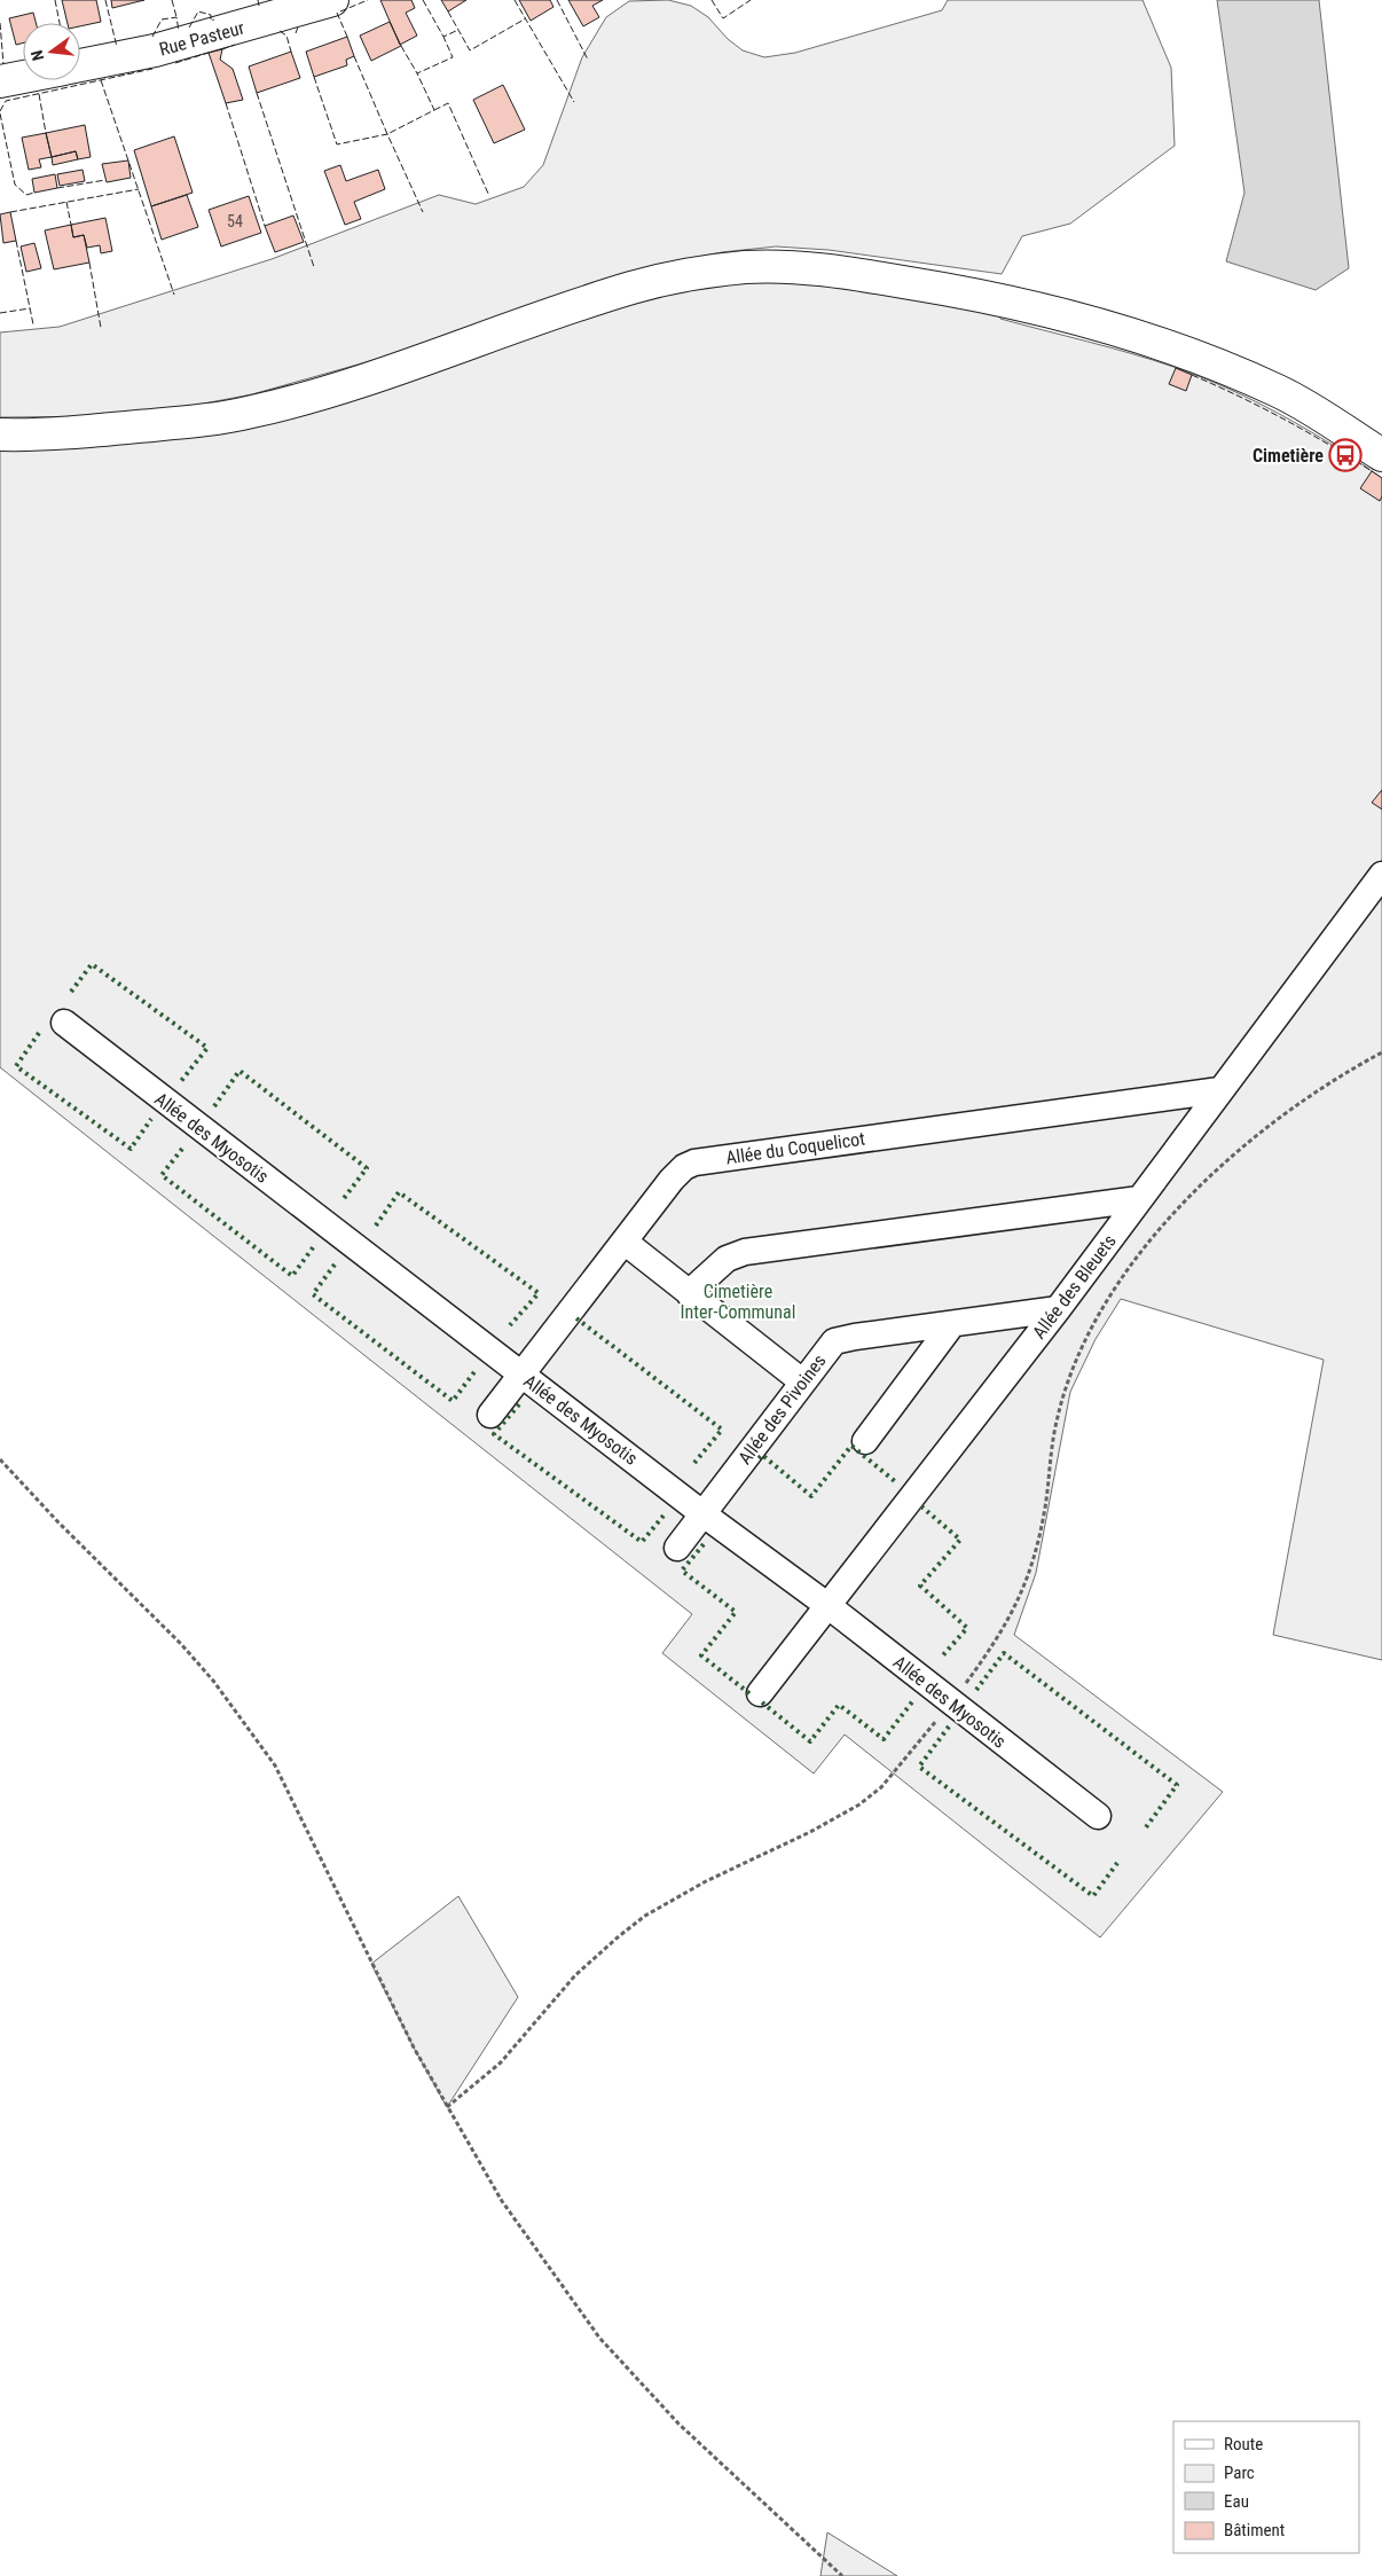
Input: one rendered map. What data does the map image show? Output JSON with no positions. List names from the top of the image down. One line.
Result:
{"streets":{"main road":["Rue Pasteur"],"lane":["Allée des Myosotis","Allée du Coquelicot","Allée des Bleuets","Allée des Pivoines"]},"crossings":[["Allée des Myosotis","Allée du Coquelicot"],["Allée des Myosotis","Allée des Bleuets"],["Allée des Myosotis","Allée des Pivoines"],["Allée du Coquelicot","Allée des Bleuets"],["Allée des Bleuets","Allée des Pivoines"]],"parks":["Cimetière Inter-Communal"],"places":{"bus stop":["Cimetière"]},"house_numbers":["54"],"legend":["Route","Parc","Eau","Bâtiment"],"north":"left"}
